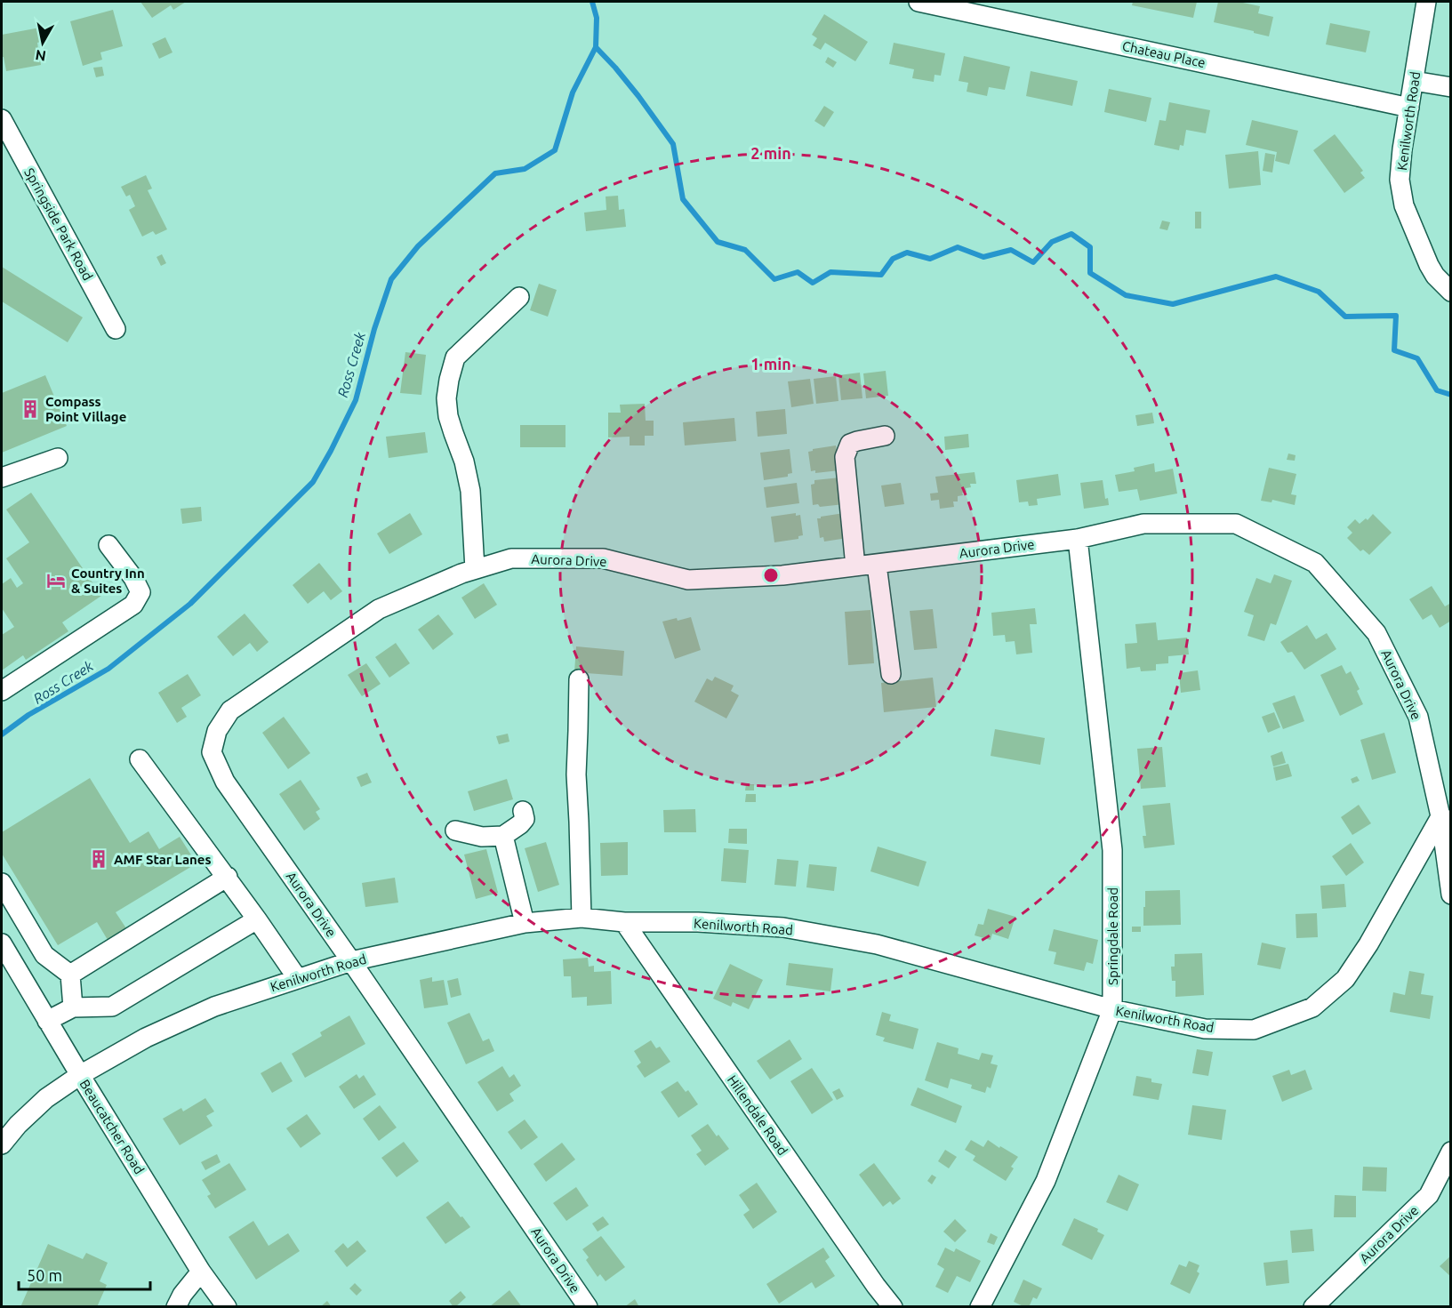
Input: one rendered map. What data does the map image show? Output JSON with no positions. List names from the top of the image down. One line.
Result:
{"streets":{"street":["Chateau Place","Kenilworth Road","Springside Park Road","Aurora Drive","Springdale Road","Hillendale Road","Beaucatcher Road"]},"crossings":[["Chateau Place","Kenilworth Road"],["Kenilworth Road","Aurora Drive"],["Kenilworth Road","Springdale Road"],["Kenilworth Road","Hillendale Road"],["Kenilworth Road","Beaucatcher Road"],["Aurora Drive","Springdale Road"]],"water":["Ross Creek"],"places":{"building":["Compass Point Village","AMF Star Lanes"],"hotel":["Country Inn & Suites"]},"scale_bar":"50 m","north":"bottom","rings":["2 min","1 min"]}
